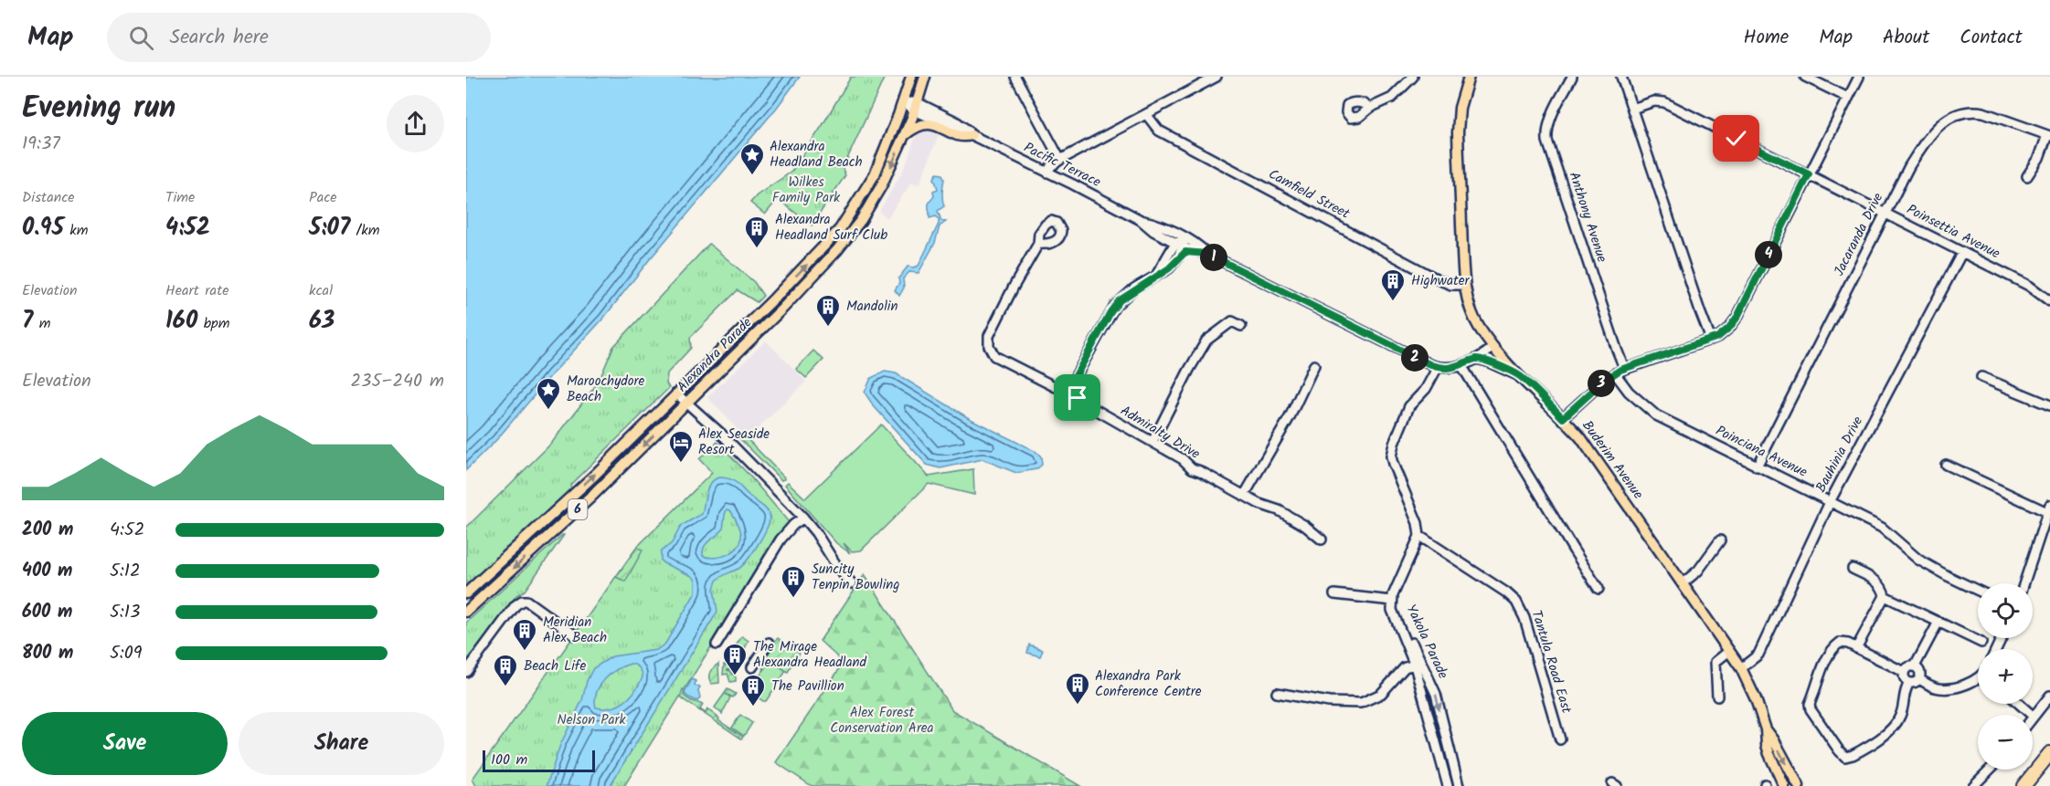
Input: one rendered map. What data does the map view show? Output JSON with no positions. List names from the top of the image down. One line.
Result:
{"streets":{"main road":["Alexandra Parade","Buderim Avenue","6"],"street":["Pacific Terrace","Camfield Street","Anthony Avenue","Poinsettia Avenue","Jacaranda Drive","Admiralty Drive","Poinciana Avenue","Bauhinia Drive","Yakola Parade","Tantula Road East"]},"crossings":[["Pacific Terrace","Alexandra Parade"],["Pacific Terrace","Buderim Avenue"],["Camfield Street","Buderim Avenue"],["Poinsettia Avenue","Jacaranda Drive"],["Poinsettia Avenue","Bauhinia Drive"],["Jacaranda Drive","Poinciana Avenue"],["Poinciana Avenue","Bauhinia Drive"],["Bauhinia Drive","Buderim Avenue"]],"parks":["Wilkes Family Park","Alex Forest Conservation Area","Nelson Park"],"places":{"place":["Alexandra Headland Beach","Maroochydore Beach"],"building":["Alexandra Headland Surf Club","Highwater","Mandolin","Suncity Tenpin Bowling","Meridian Alex Beach","The Mirage Alexandra Headland","Beach Life","Alexandra Park Conference Centre","The Pavillion"],"hotel":["Alex Seaside Resort"]},"scale_bar":"100 m","page":{"header":"Map","search":"Search here","nav":["Home","Map","About","Contact"],"heading":["Evening run","19:37"],"stats":[["Distance","0.95 km"],["Time","4:52"],["Pace","5:07 /km"],["Elevation","7 m"],["Heart rate","160 bpm"],["kcal","63"]],"pins":["4","1","2","3"],"chart":["Elevation","235–240 m"],"list":[{"name":"200 m","note":"4:52"},{"name":"400 m","note":"5:12"},{"name":"600 m","note":"5:13"},{"name":"800 m","note":"5:09"}],"map_buttons":["+","−"],"buttons":["Save","Share"],"scale":"100 m"}}
